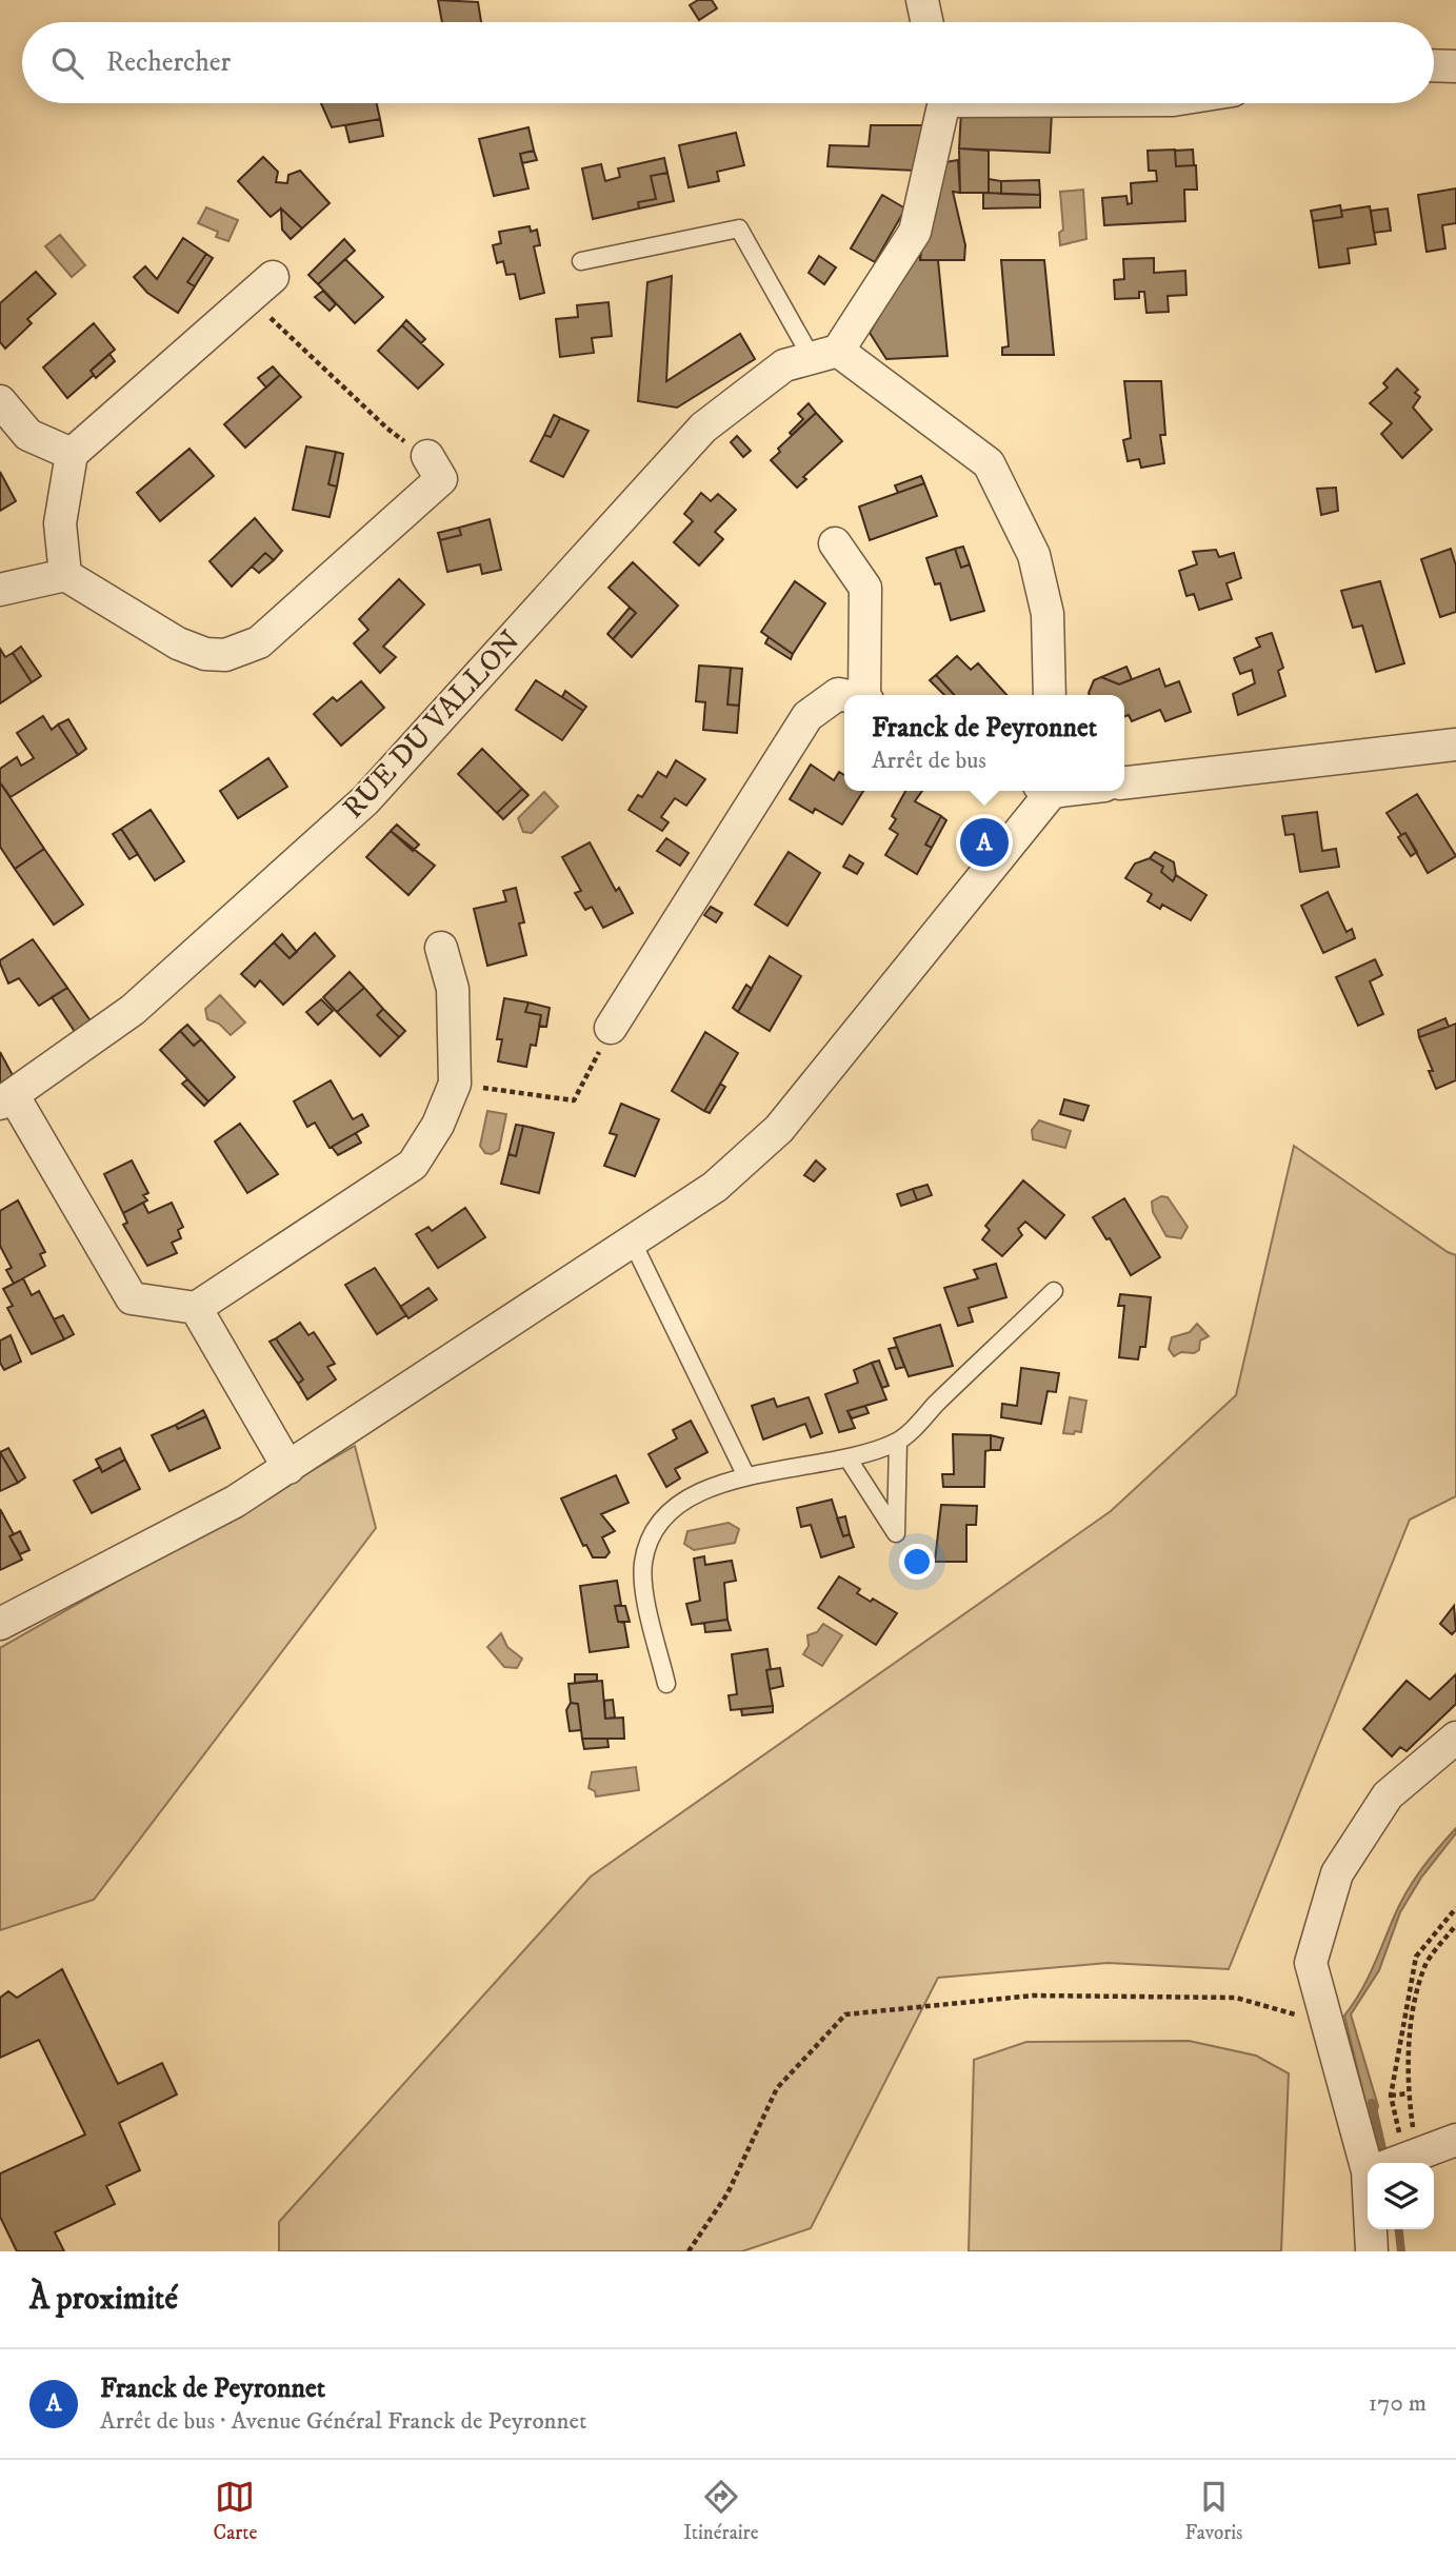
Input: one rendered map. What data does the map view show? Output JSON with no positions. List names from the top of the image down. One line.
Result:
{"streets":{"street":["RUE DU VALLON"]},"page":{"search":"Rechercher","popup":["Franck de Peyronnet","Arrêt de bus"],"pins":"A","heading":"À proximité","list":[{"mark":"A","name":"Franck de Peyronnet","note":"Arrêt de bus · Avenue Général Franck de Peyronnet","value":"170 m"}],"nav":["Carte","Itinéraire","Favoris"]}}
